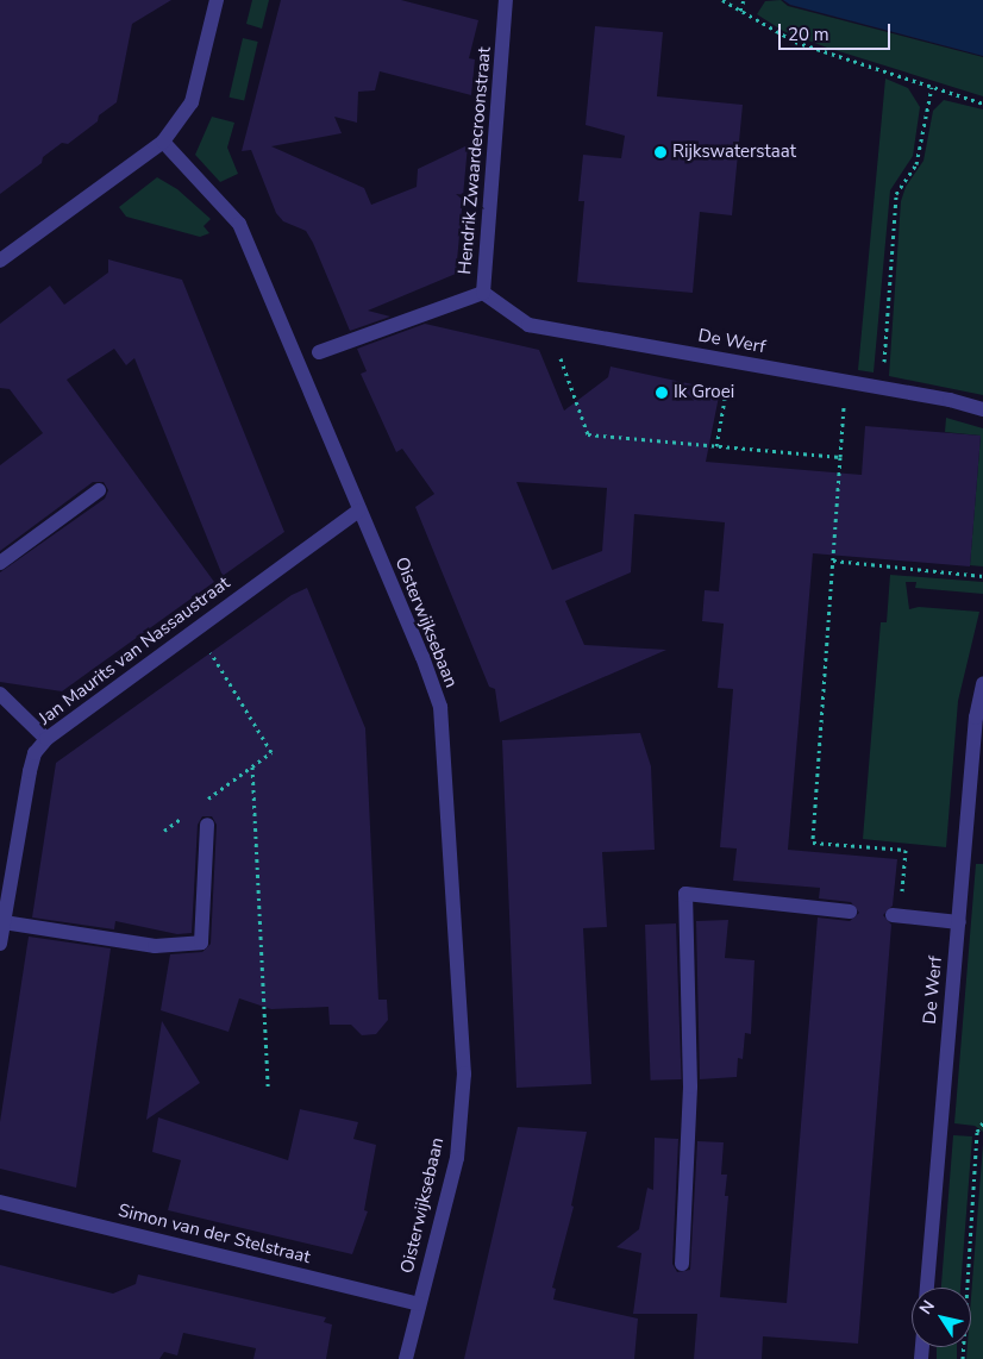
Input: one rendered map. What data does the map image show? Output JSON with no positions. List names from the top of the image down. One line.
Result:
{"streets":{"street":["Hendrik Zwaardecroonstraat","De Werf","Oisterwijksebaan","Jan Maurits van Nassaustraat","Simon van der Stelstraat"]},"crossings":[["Hendrik Zwaardecroonstraat","De Werf"],["Oisterwijksebaan","Jan Maurits van Nassaustraat"],["Oisterwijksebaan","Simon van der Stelstraat"]],"places":["Rijkswaterstaat","Ik Groei"],"scale_bar":"20 m","north":"top left"}
